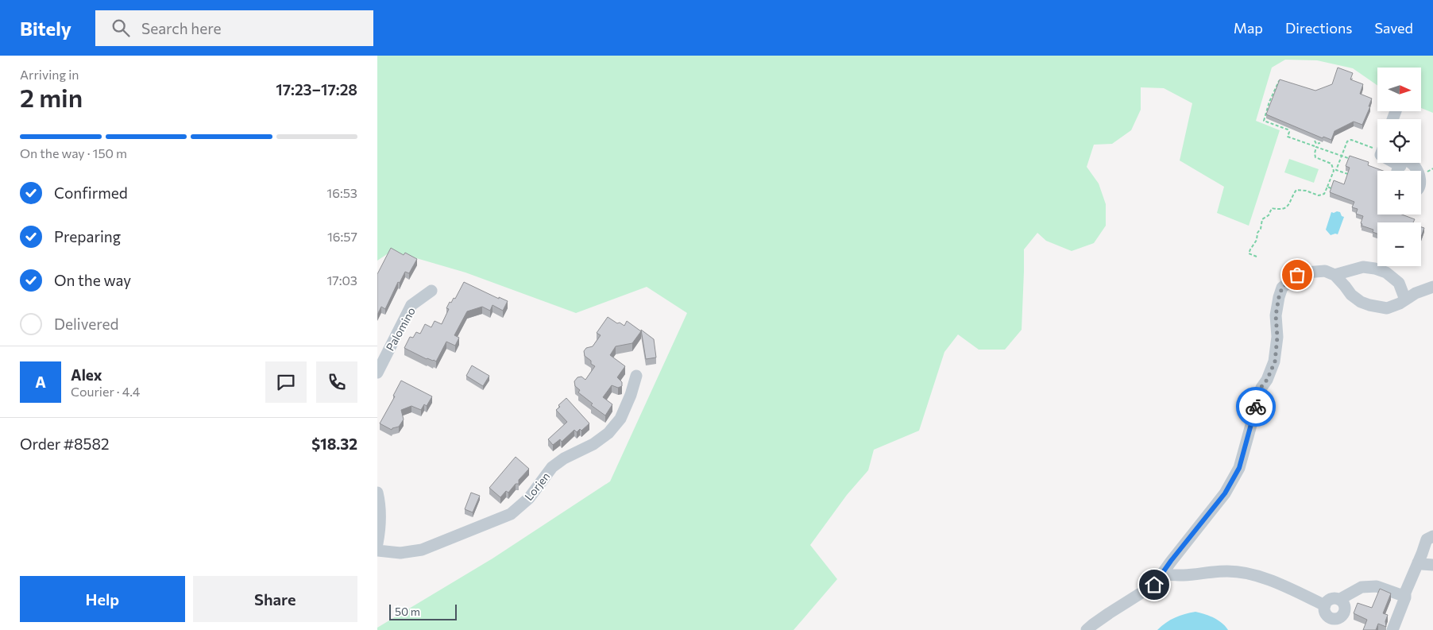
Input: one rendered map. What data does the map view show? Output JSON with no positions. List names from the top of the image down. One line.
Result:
{"streets":{"street":["Palomino","Lorjen"]},"scale_bar":"50 m","north":"right","page":{"header":"Bitely","search":"Search here","nav":["Map","Directions","Saved"],"heading":["2 min","Arriving in","17:23–17:28"],"panel":["Alex","Courier · 4.4","Order #8582","$18.32"],"map_buttons":["+","−"],"bar":"On the way · 150 m","list":[["Confirmed","16:53"],["Preparing","16:57"],["On the way","17:03"],"Delivered"],"round":"A","buttons":["Help","Share"],"scale":"50 m"}}
